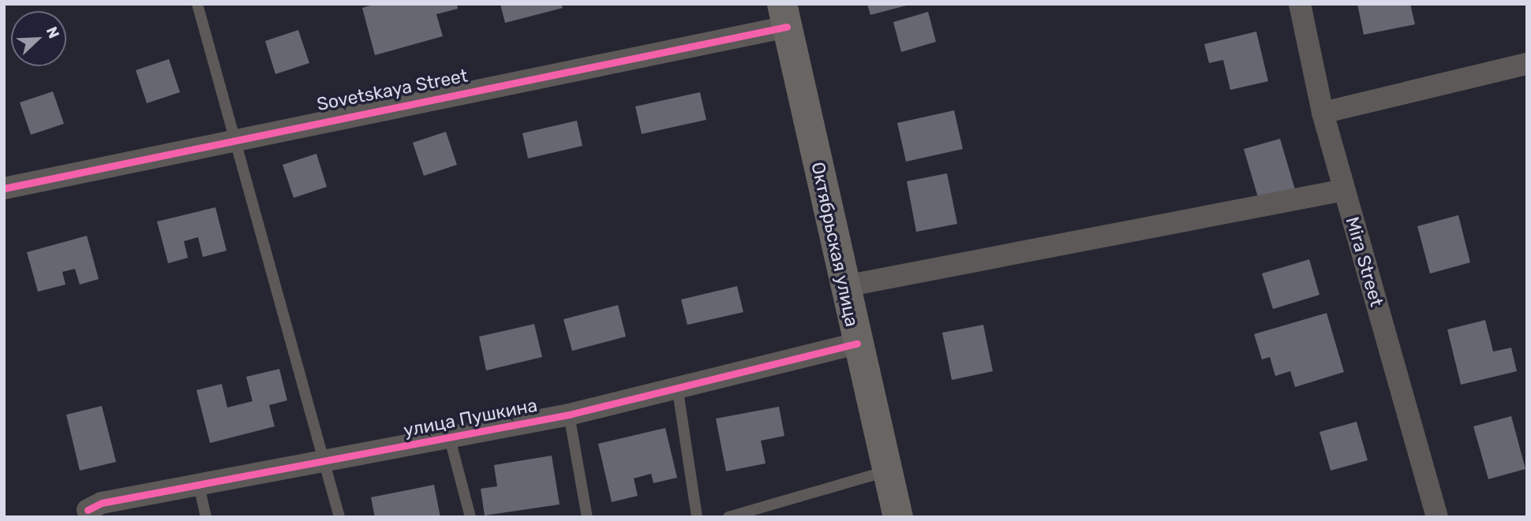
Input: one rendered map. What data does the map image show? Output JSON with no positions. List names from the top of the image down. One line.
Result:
{"streets":{"street":["Sovetskaya Street","Октябрьская улица","Mira Street","улица Пушкина"]},"crossings":[["Sovetskaya Street","Октябрьская улица"],["Октябрьская улица","улица Пушкина"]],"north":"top right"}
